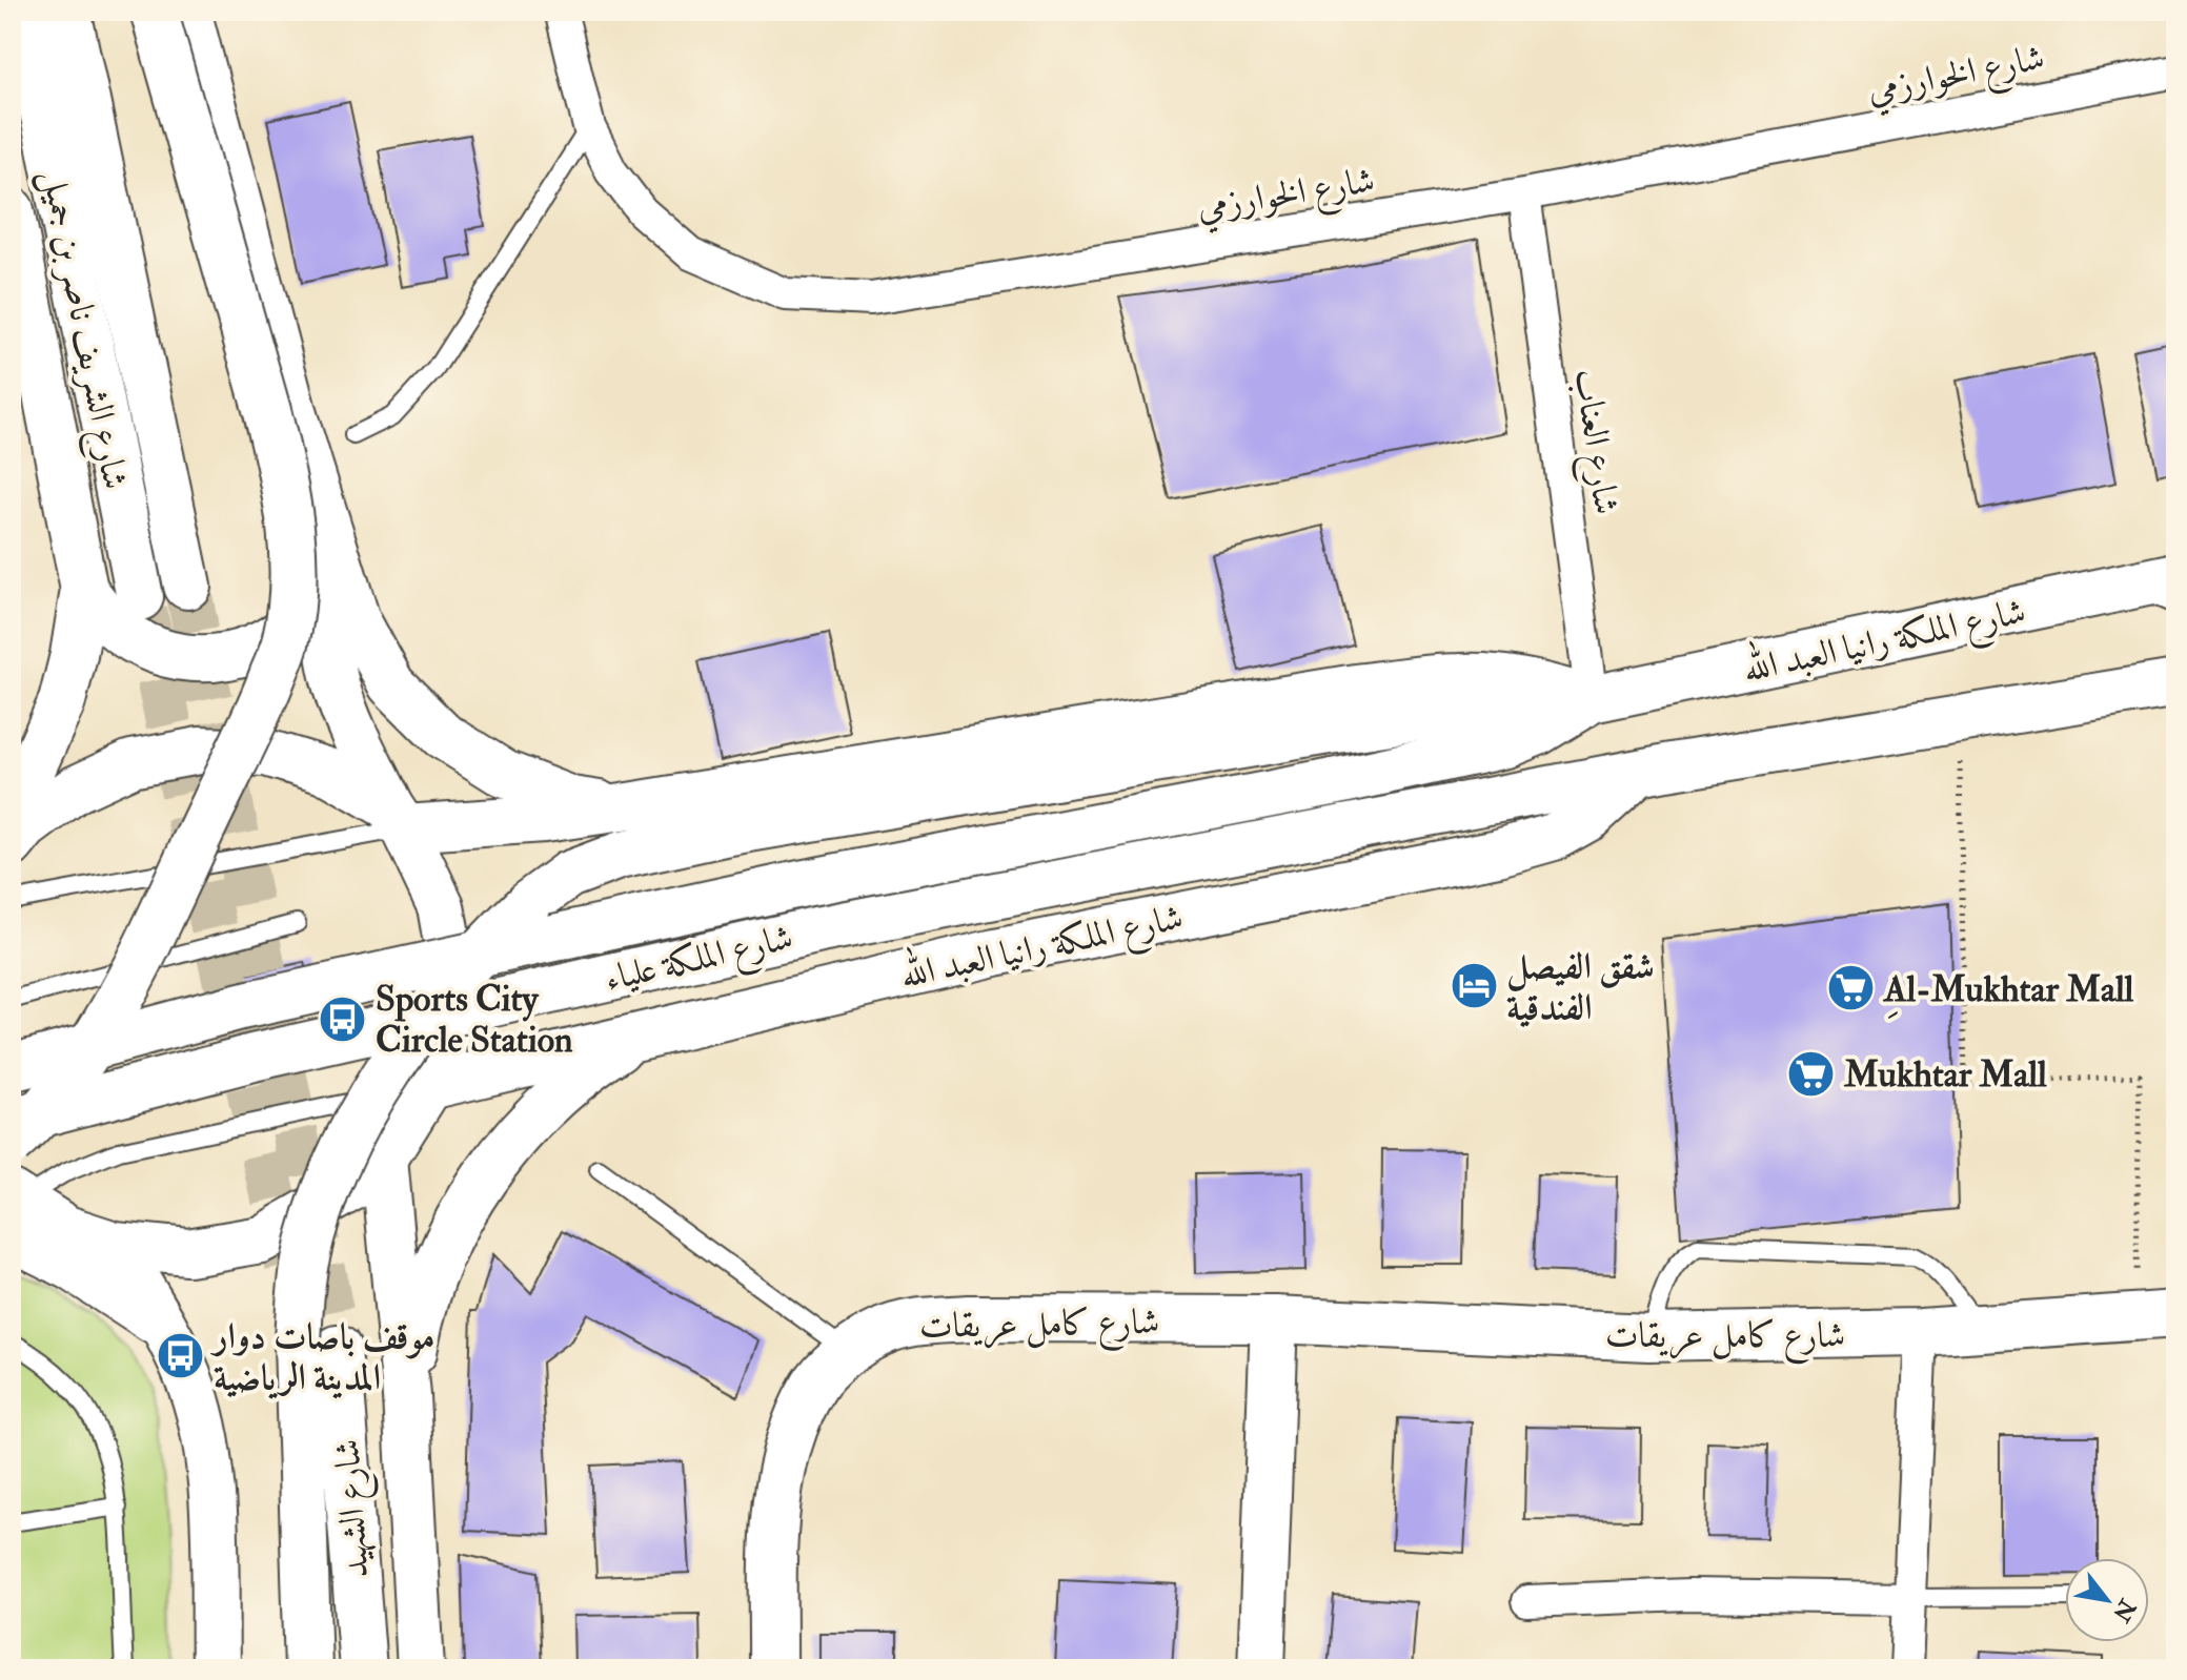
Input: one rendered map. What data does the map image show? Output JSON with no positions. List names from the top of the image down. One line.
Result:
{"streets":{"main road":["شارع الشريف ناصر بن جميل","شارع الملكة رانيا العبد الله","شارع الملكة علياء","شارع كامل عريقات","شارع الشهيد"],"street":["شارع الخوارزمي","شارع العناب"]},"crossings":[["شارع الخوارزمي","شارع العناب"],["شارع العناب","شارع الملكة رانيا العبد الله"],["شارع الملكة رانيا العبد الله","شارع الملكة علياء"]],"places":{"hotel":["شقق الفيصل الفندقية"],"supermarket":["ِAl-Mukhtar Mall","Mukhtar Mall"],"bus stop":["Sports City Circle Station","موقف باصات دوار المدينة الرياضية"]},"north":"bottom right"}
